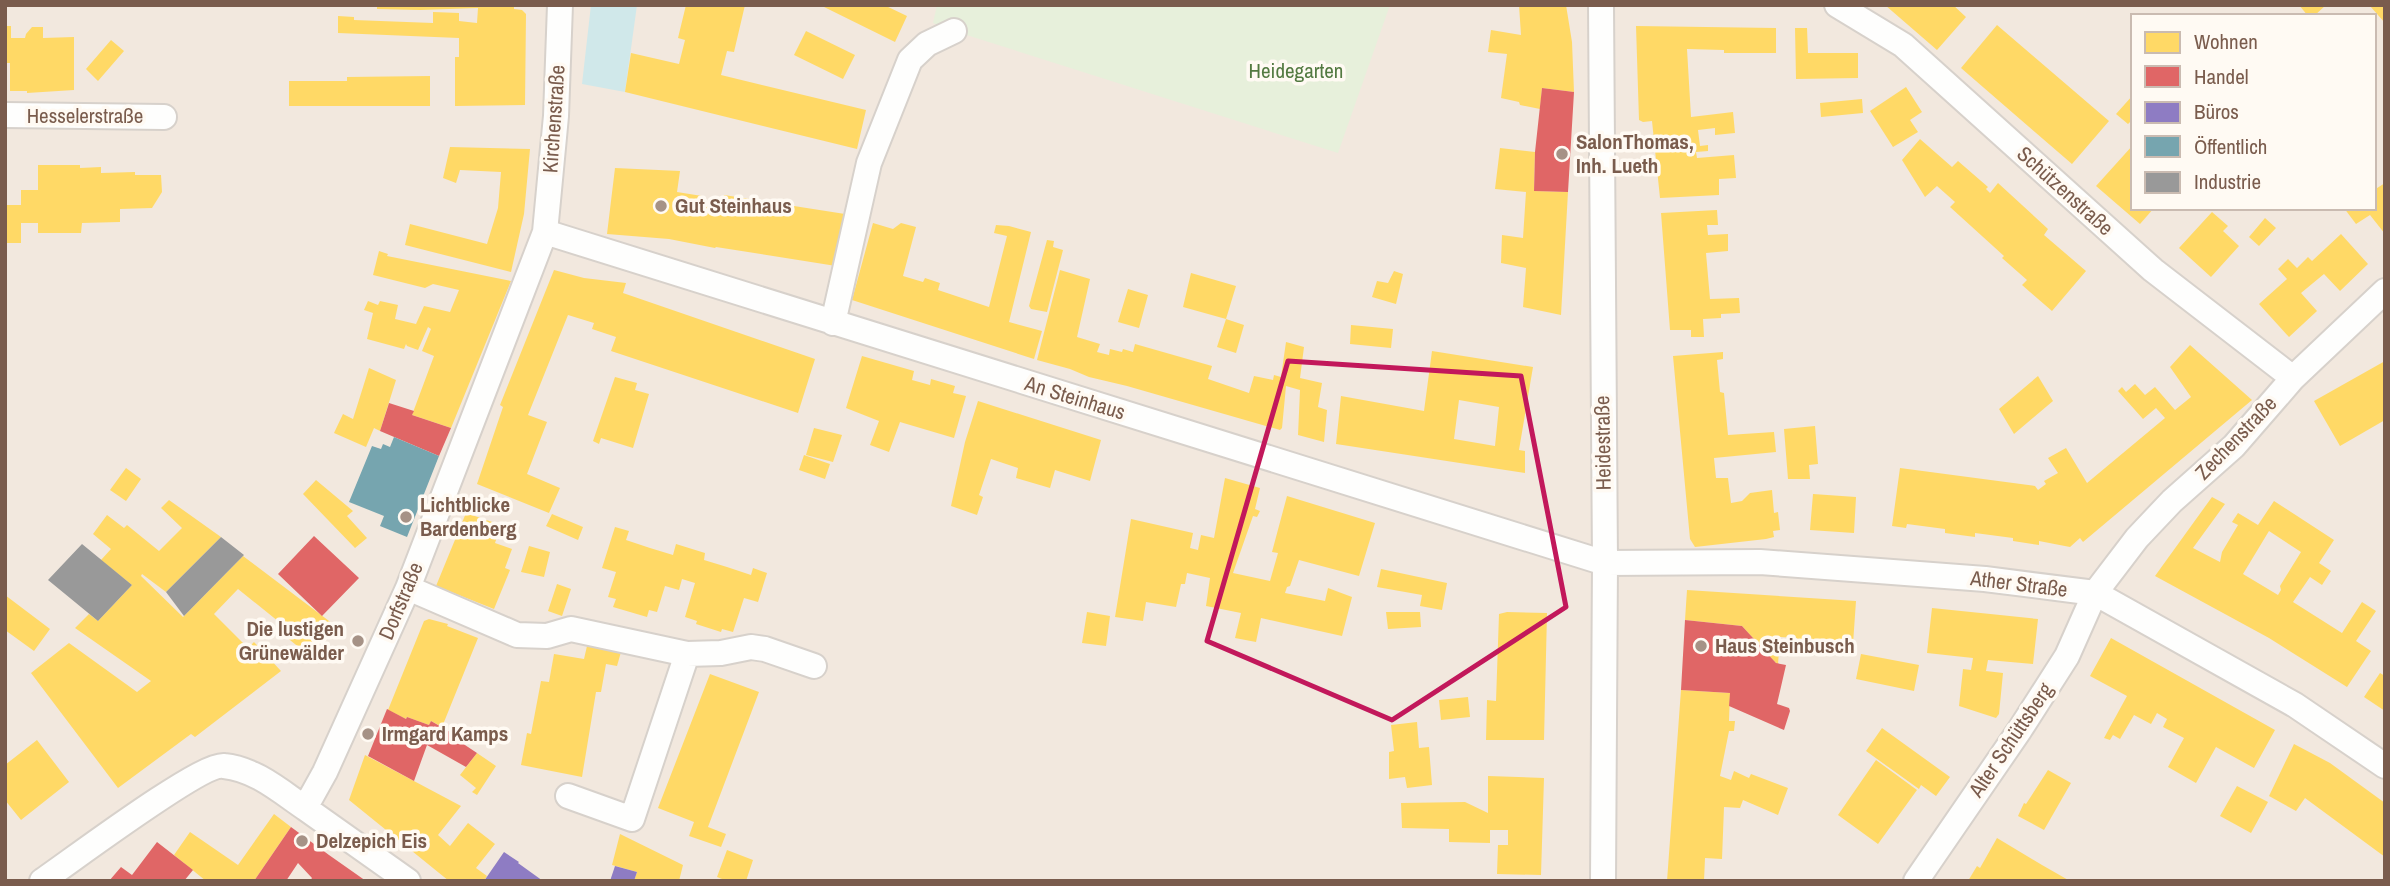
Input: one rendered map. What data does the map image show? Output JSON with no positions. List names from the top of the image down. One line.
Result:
{"streets":{"street":["Hesselerstraße","Kirchenstraße","Schützenstraße","An Steinhaus","Zechenstraße","Heidestraße","Ather Straße","Dorfstraße","Alter Schüttsberg"]},"crossings":[["Kirchenstraße","An Steinhaus"],["Kirchenstraße","Dorfstraße"],["Schützenstraße","Zechenstraße"],["An Steinhaus","Heidestraße"],["An Steinhaus","Ather Straße"],["An Steinhaus","Dorfstraße"],["Zechenstraße","Ather Straße"],["Zechenstraße","Alter Schüttsberg"],["Heidestraße","Ather Straße"],["Ather Straße","Alter Schüttsberg"]],"parks":["Heidegarten"],"places":["SalonThomas, Inh. Lueth","Gut Steinhaus","Lichtblicke Bardenberg","Die lustigen Grünewälder","Haus Steinbusch","Irmgard Kamps","Delzepich Eis"],"legend":["Wohnen","Handel","Büros","Öffentlich","Industrie"]}
